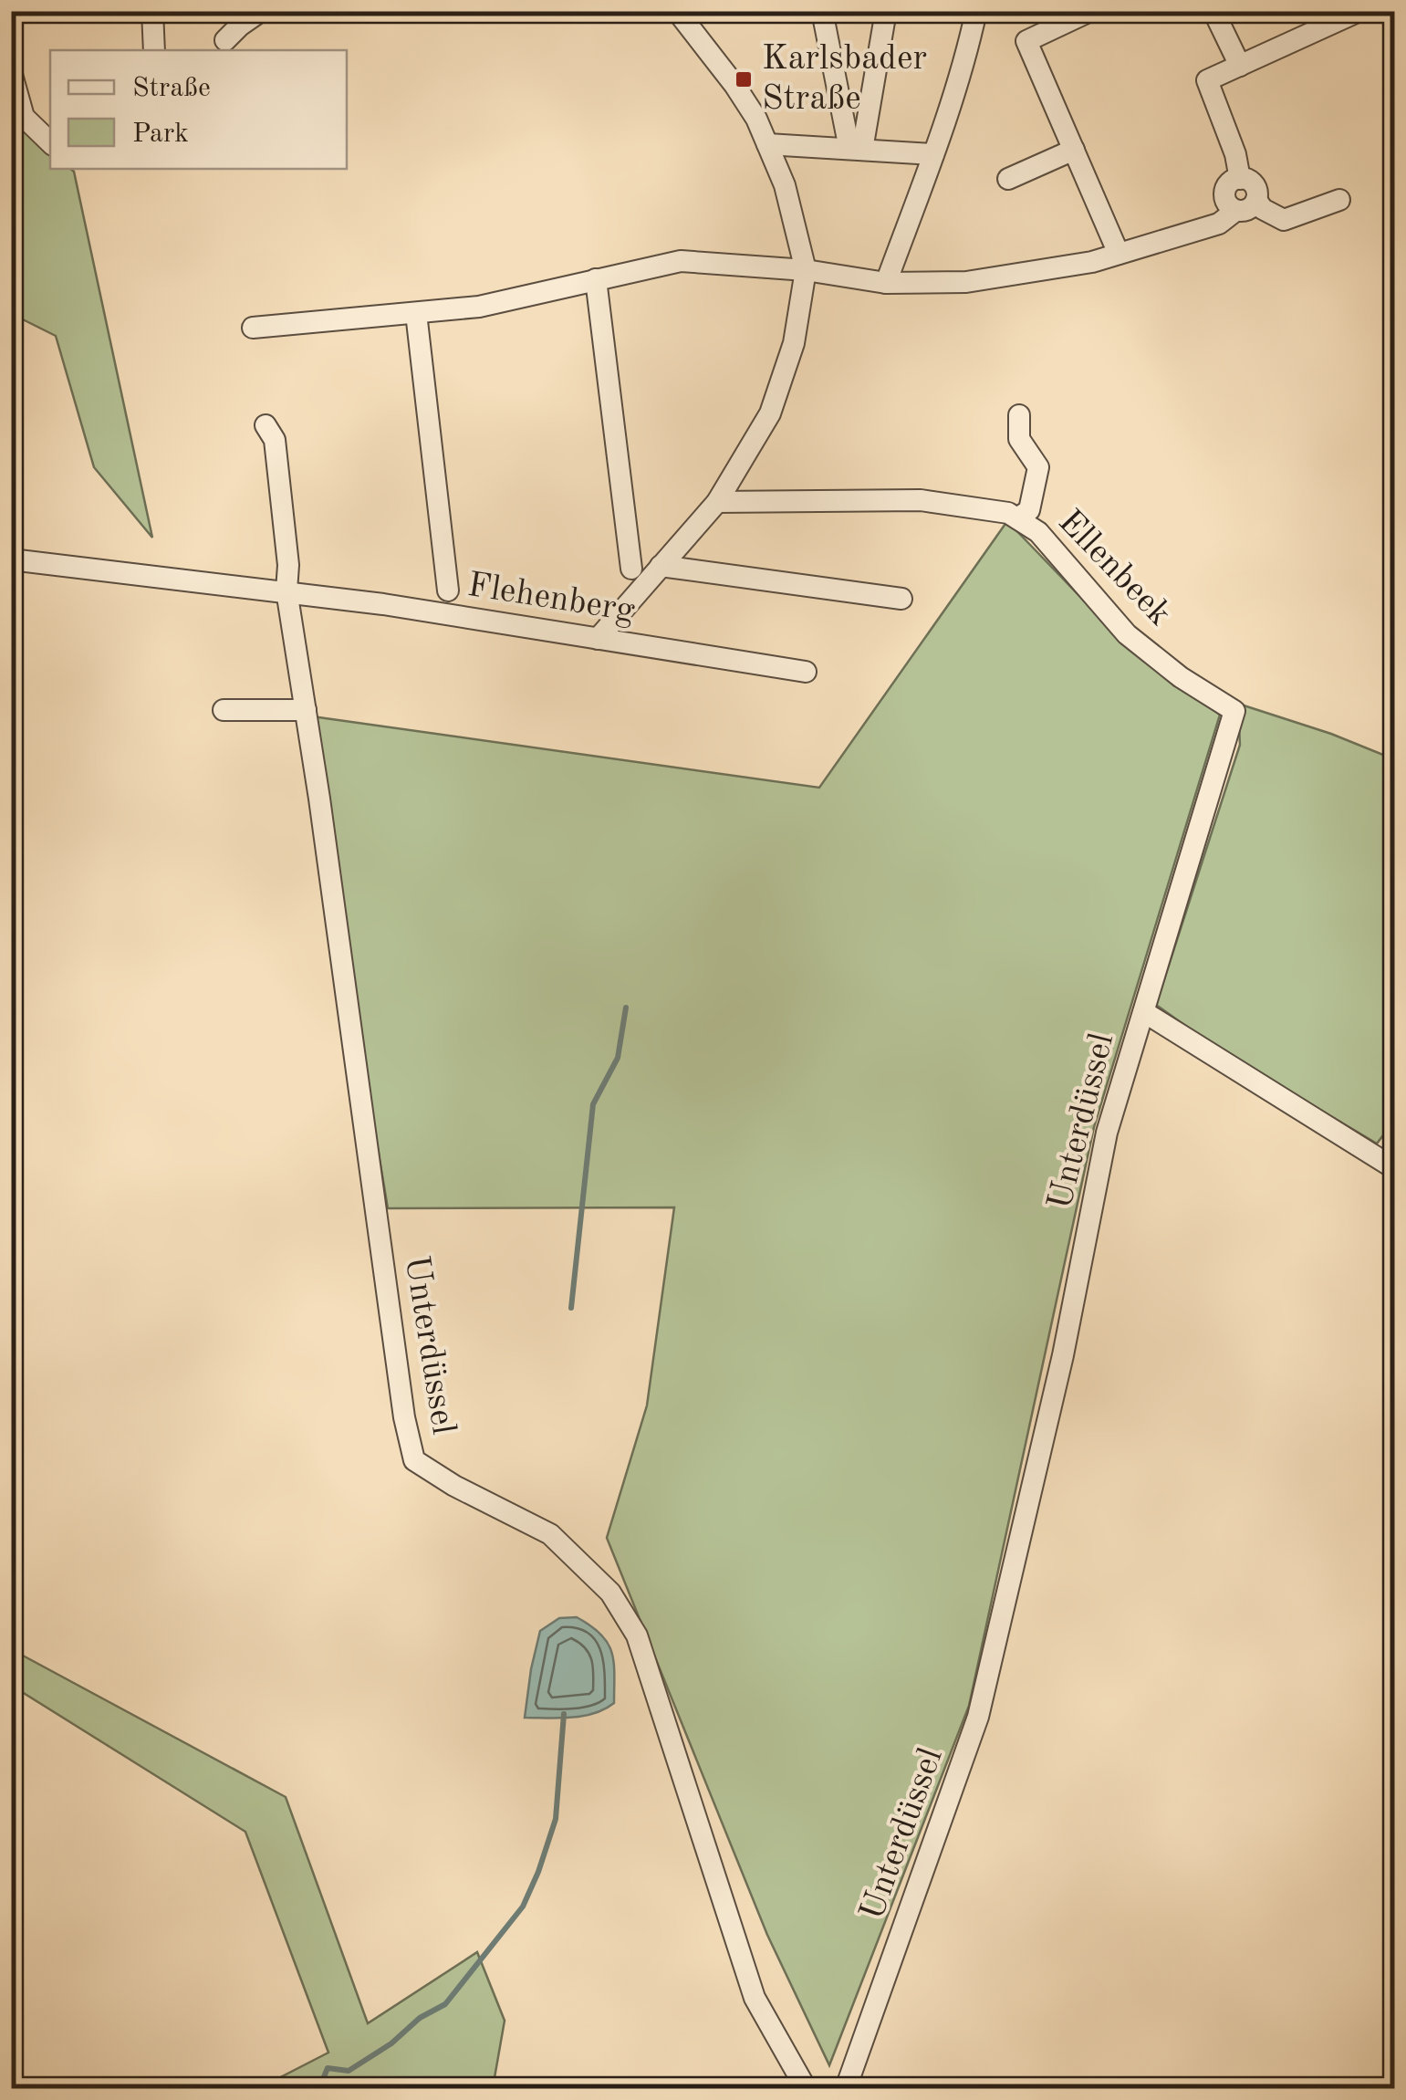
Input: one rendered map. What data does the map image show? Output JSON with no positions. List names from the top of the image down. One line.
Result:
{"streets":{"street":["Ellenbeek","Flehenberg","Unterdüssel"]},"crossings":[["Ellenbeek","Unterdüssel"]],"places":{"transit":["Karlsbader Straße"]},"legend":["Straße","Park"]}
